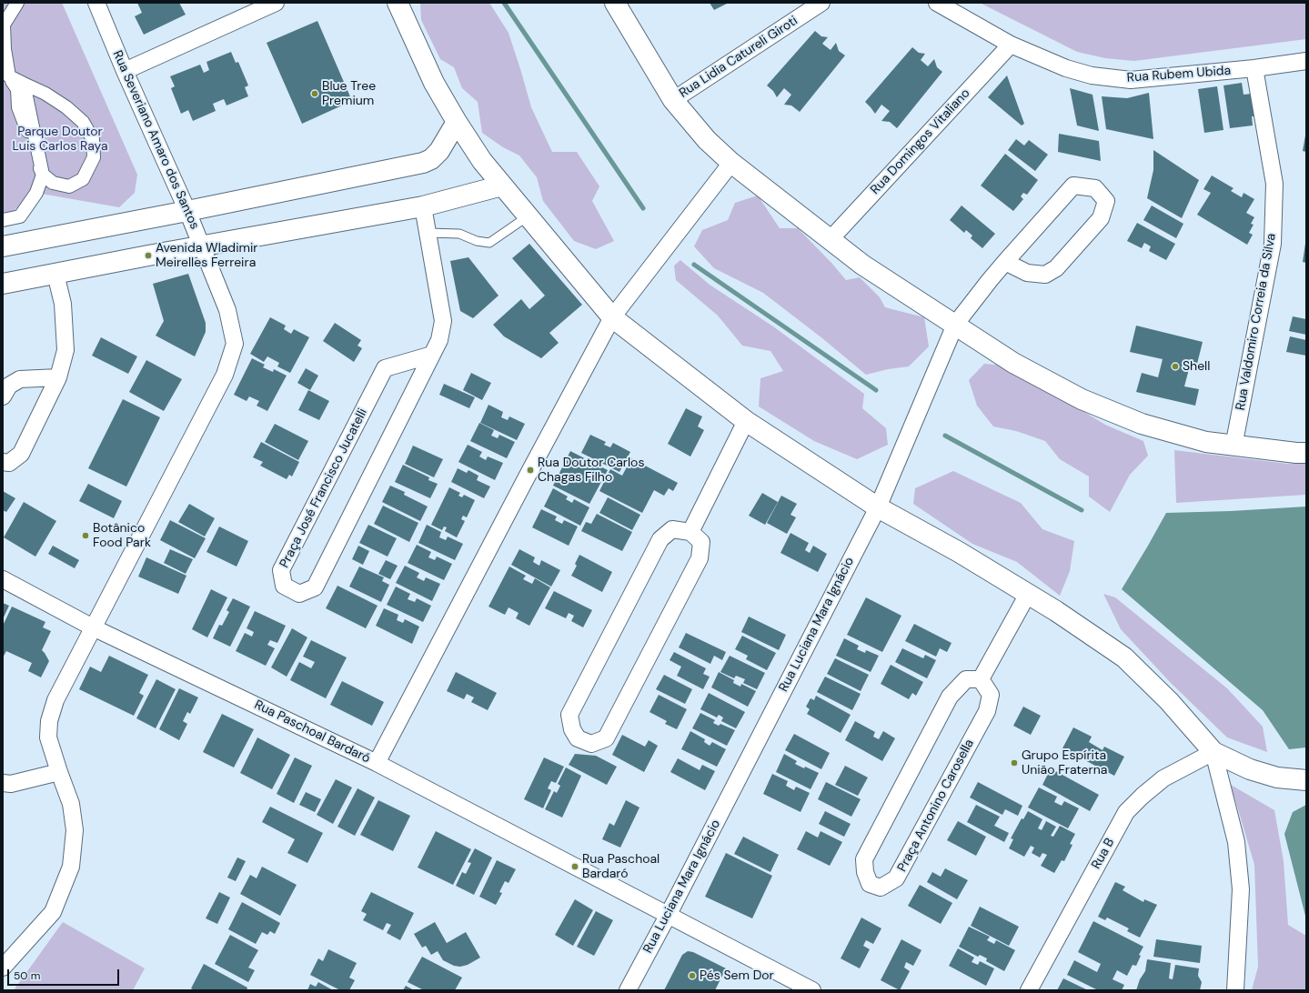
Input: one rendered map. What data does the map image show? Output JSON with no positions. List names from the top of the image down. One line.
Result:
{"streets":{"street":["Rua Lidia Catureli Giroti","Rua Rubem Ubida","Rua Severiano Amaro dos Santos","Rua Domingos Vitaliano","Rua Valdomiro Correia da Silva","Praça José Francisco Jucatelli","Rua Luciana Mara Ignácio","Rua Paschoal Bardaró","Praça Antonino Carosella","Rua B"]},"crossings":[["Rua Rubem Ubida","Rua Domingos Vitaliano"],["Rua Rubem Ubida","Rua Valdomiro Correia da Silva"],["Rua Severiano Amaro dos Santos","Rua Paschoal Bardaró"],["Rua Luciana Mara Ignácio","Rua Paschoal Bardaró"]],"parks":["Parque Doutor Luis Carlos Raya"],"places":["Blue Tree Premium","Avenida Wladimir Meirelles Ferreira","Shell","Rua Doutor Carlos Chagas Filho","Botânico Food Park","Grupo Espírita União Fraterna","Rua Paschoal Bardaró","Pés Sem Dor"],"scale_bar":"50 m"}
